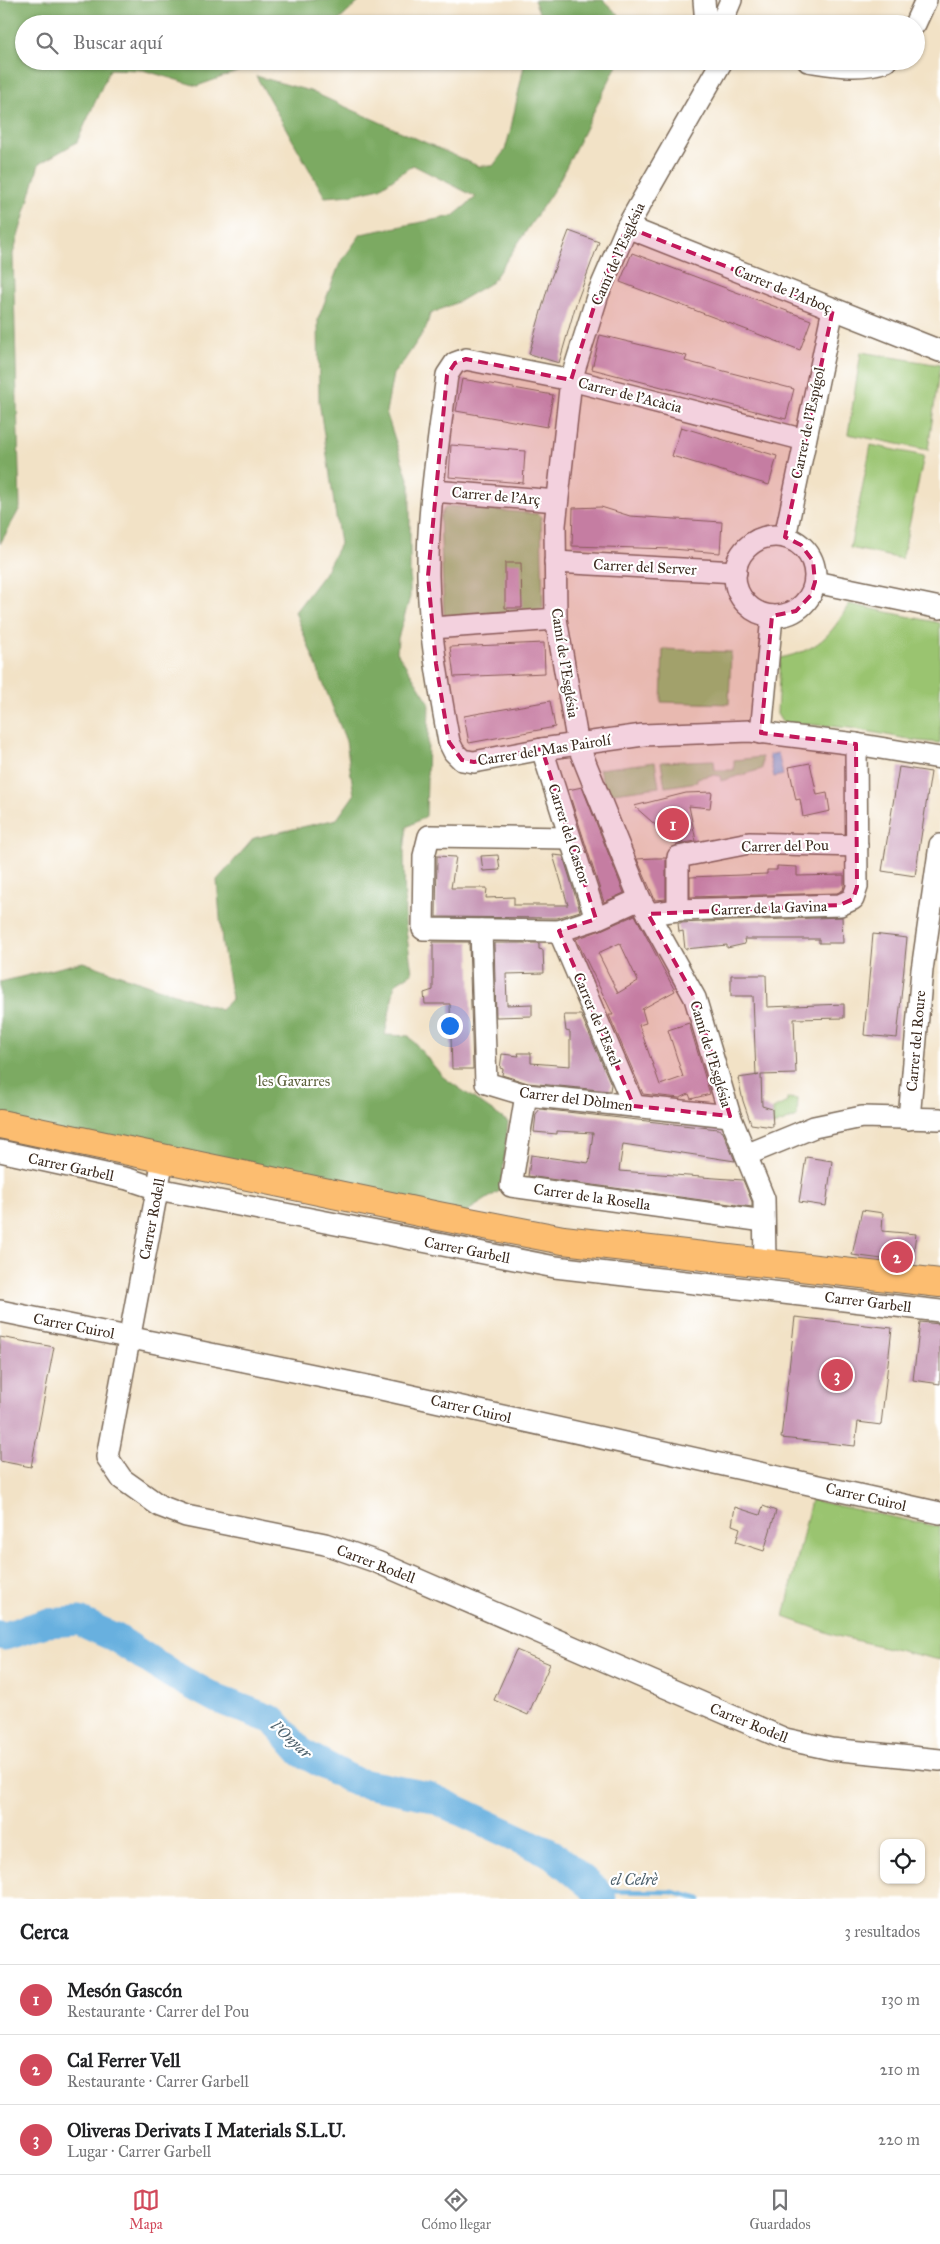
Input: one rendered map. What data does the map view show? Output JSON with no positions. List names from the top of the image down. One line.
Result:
{"streets":{"street":["Camí de l'Església","Carrer de l'Arboç","Carrer de l'Acàcia","Carrer de l'Espígol","Carrer de l'Arç","Carrer del Server","Carrer del Mas Pairolí","Carrer del Castor","Carrer del Pou","Carrer de la Gavina","Carrer de l'Estel","Carrer del Roure","Carrer del Dòlmen","Carrer Garbell","Carrer de la Rosella","Carrer Rodell","Carrer Cuirol"]},"crossings":[["Camí de l'Església","Carrer de l'Arboç"],["Camí de l'Església","Carrer de l'Acàcia"],["Camí de l'Església","Carrer de l'Arç"],["Camí de l'Església","Carrer del Server"],["Camí de l'Església","Carrer del Mas Pairolí"],["Camí de l'Església","Carrer de la Gavina"],["Camí de l'Església","Carrer del Dòlmen"],["Camí de l'Església","Carrer de la Rosella"],["Carrer de l'Arboç","Carrer de l'Espígol"],["Carrer de l'Acàcia","Carrer de l'Espígol"],["Carrer de l'Acàcia","Carrer del Mas Pairolí"],["Carrer de l'Espígol","Carrer del Server"],["Carrer de l'Arç","Carrer del Mas Pairolí"],["Carrer del Mas Pairolí","Carrer del Castor"],["Carrer del Mas Pairolí","Carrer de la Gavina"],["Carrer del Castor","Carrer de la Gavina"],["Carrer del Pou","Carrer de la Gavina"],["Carrer de la Gavina","Carrer de l'Estel"],["Carrer de l'Estel","Carrer del Dòlmen"],["Carrer del Dòlmen","Carrer de la Rosella"],["Carrer Garbell","Carrer Rodell"],["Carrer Rodell","Carrer Cuirol"]],"water":["l'Onyar","el Celrè"],"parks":["les Gavarres"],"page":{"search":"Buscar aquí","pins":["1","2","3"],"heading":["Cerca","3 resultados"],"list":[{"mark":"1","name":"Mesón Gascón","note":"Restaurante · Carrer del Pou","value":"130 m"},{"mark":"2","name":"Cal Ferrer Vell","note":"Restaurante · Carrer Garbell","value":"210 m"},{"mark":"3","name":"Oliveras Derivats I Materials S.L.U.","note":"Lugar · Carrer Garbell","value":"220 m"}],"nav":["Mapa","Cómo llegar","Guardados"]}}
